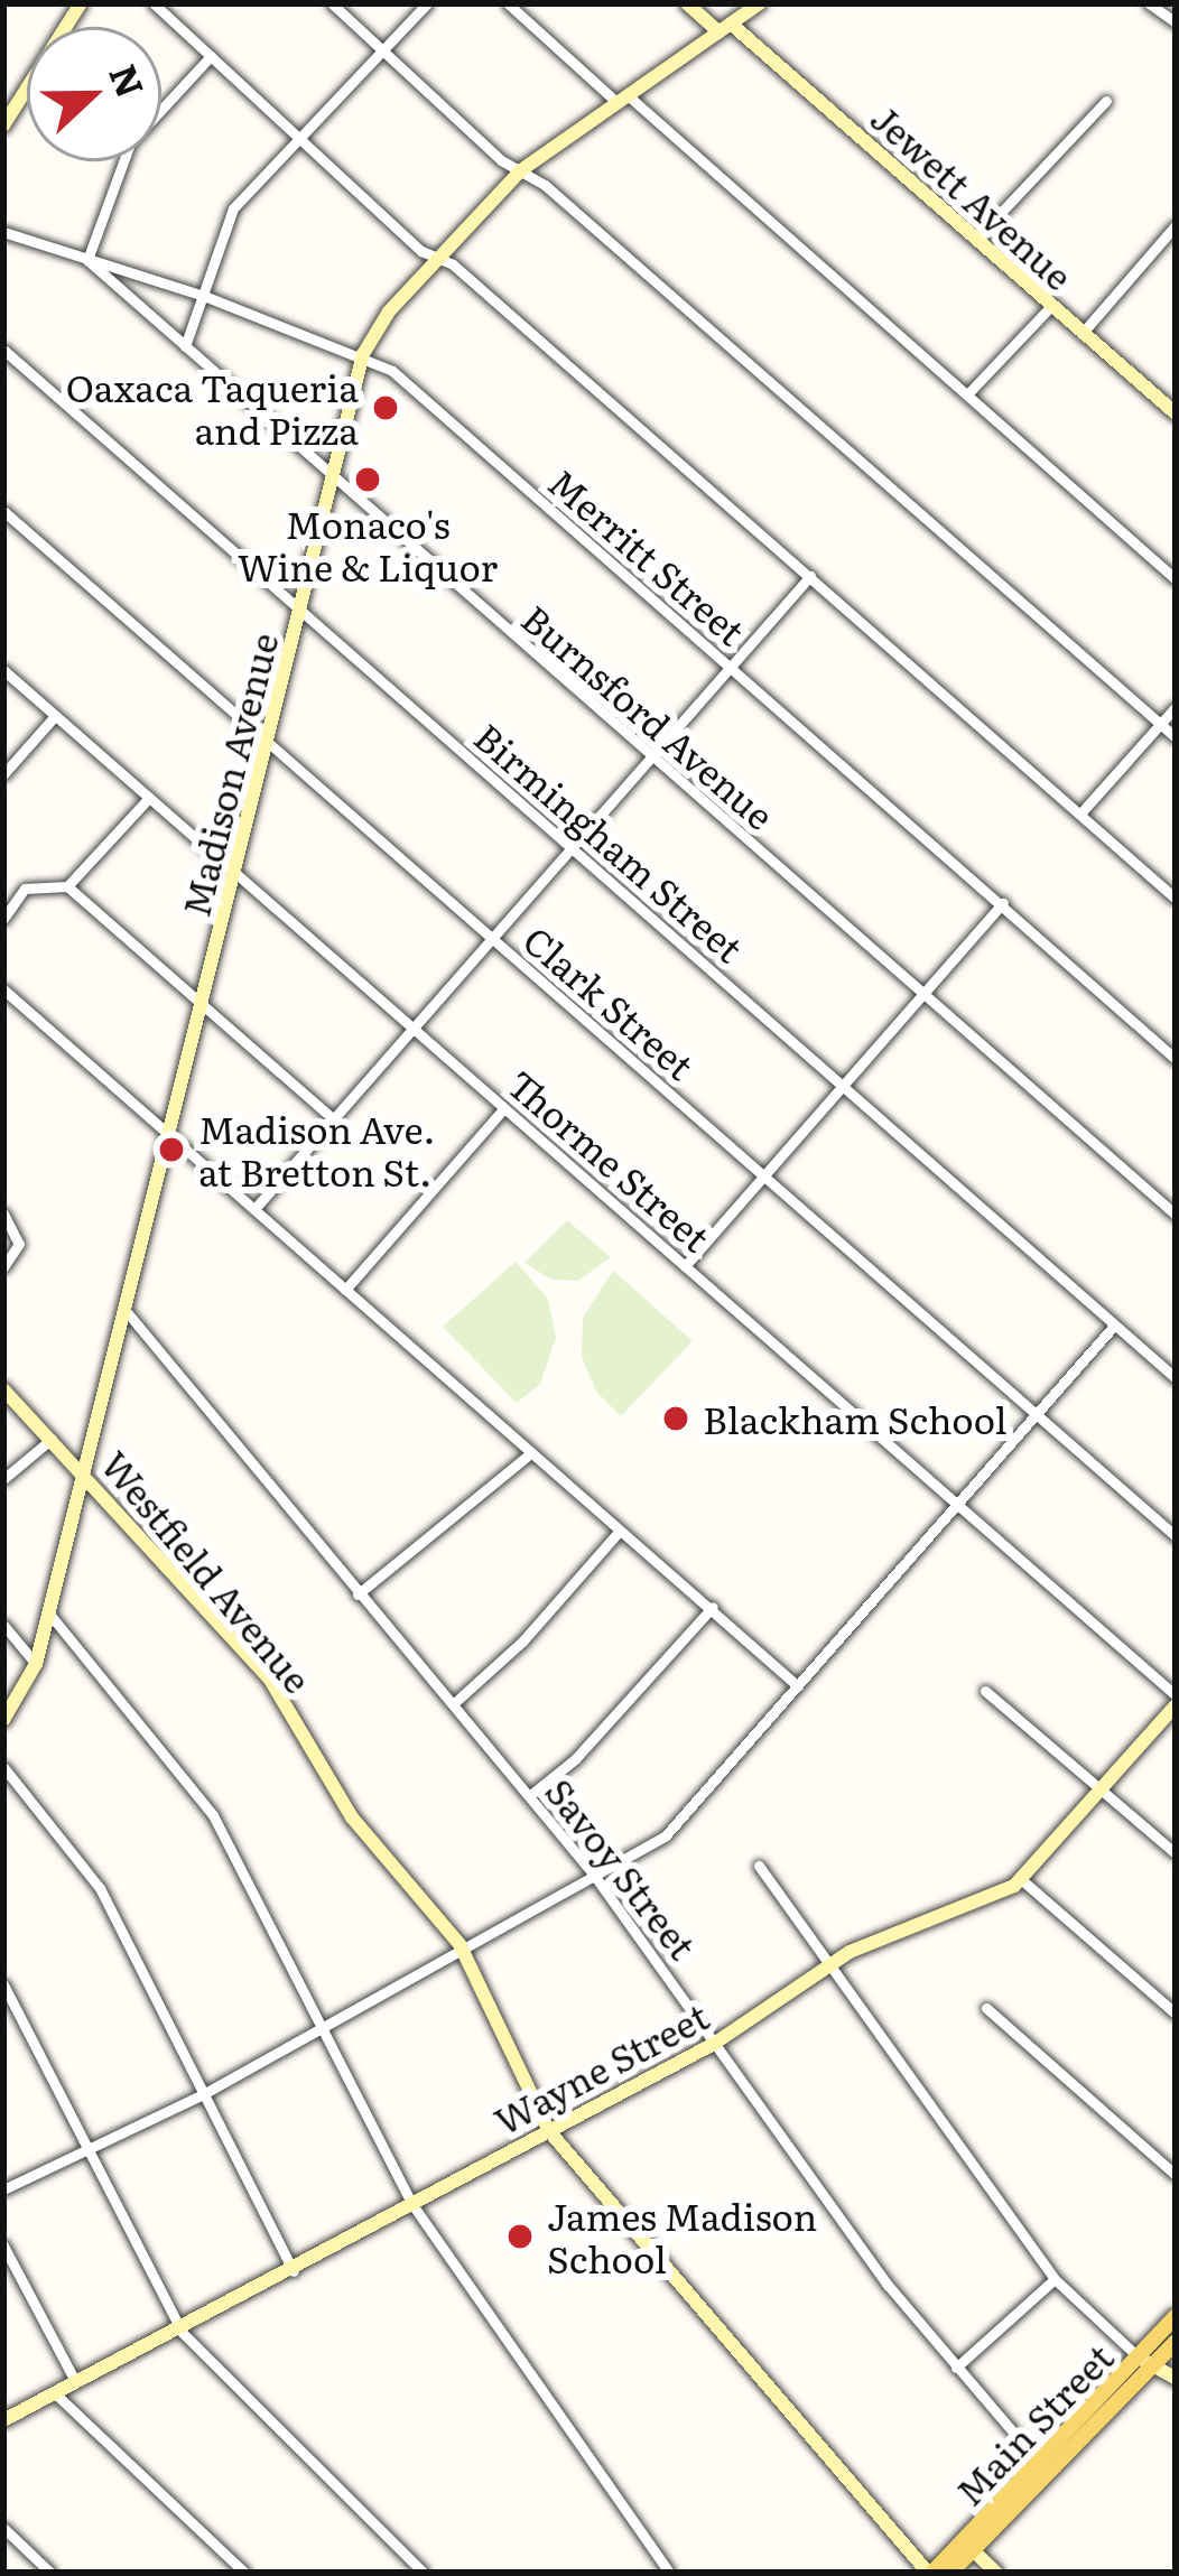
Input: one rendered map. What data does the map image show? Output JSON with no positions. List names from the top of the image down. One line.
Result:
{"streets":{"main road":["Main Street"],"street":["Jewett Avenue","Merritt Street","Burnsford Avenue","Madison Avenue","Birmingham Street","Clark Street","Thorme Street","Westfield Avenue","Savoy Street","Wayne Street"]},"crossings":[["Jewett Avenue","Madison Avenue"],["Merritt Street","Burnsford Avenue"],["Merritt Street","Madison Avenue"],["Burnsford Avenue","Madison Avenue"],["Madison Avenue","Birmingham Street"],["Madison Avenue","Clark Street"],["Madison Avenue","Thorme Street"],["Madison Avenue","Westfield Avenue"],["Madison Avenue","Savoy Street"],["Thorme Street","Wayne Street"],["Westfield Avenue","Wayne Street"],["Westfield Avenue","Main Street"],["Savoy Street","Wayne Street"],["Savoy Street","Main Street"]],"places":["Oaxaca Taqueria and Pizza","Monaco's Wine & Liquor","Madison Ave. at Bretton St.","Blackham School","James Madison School"],"north":"right"}
